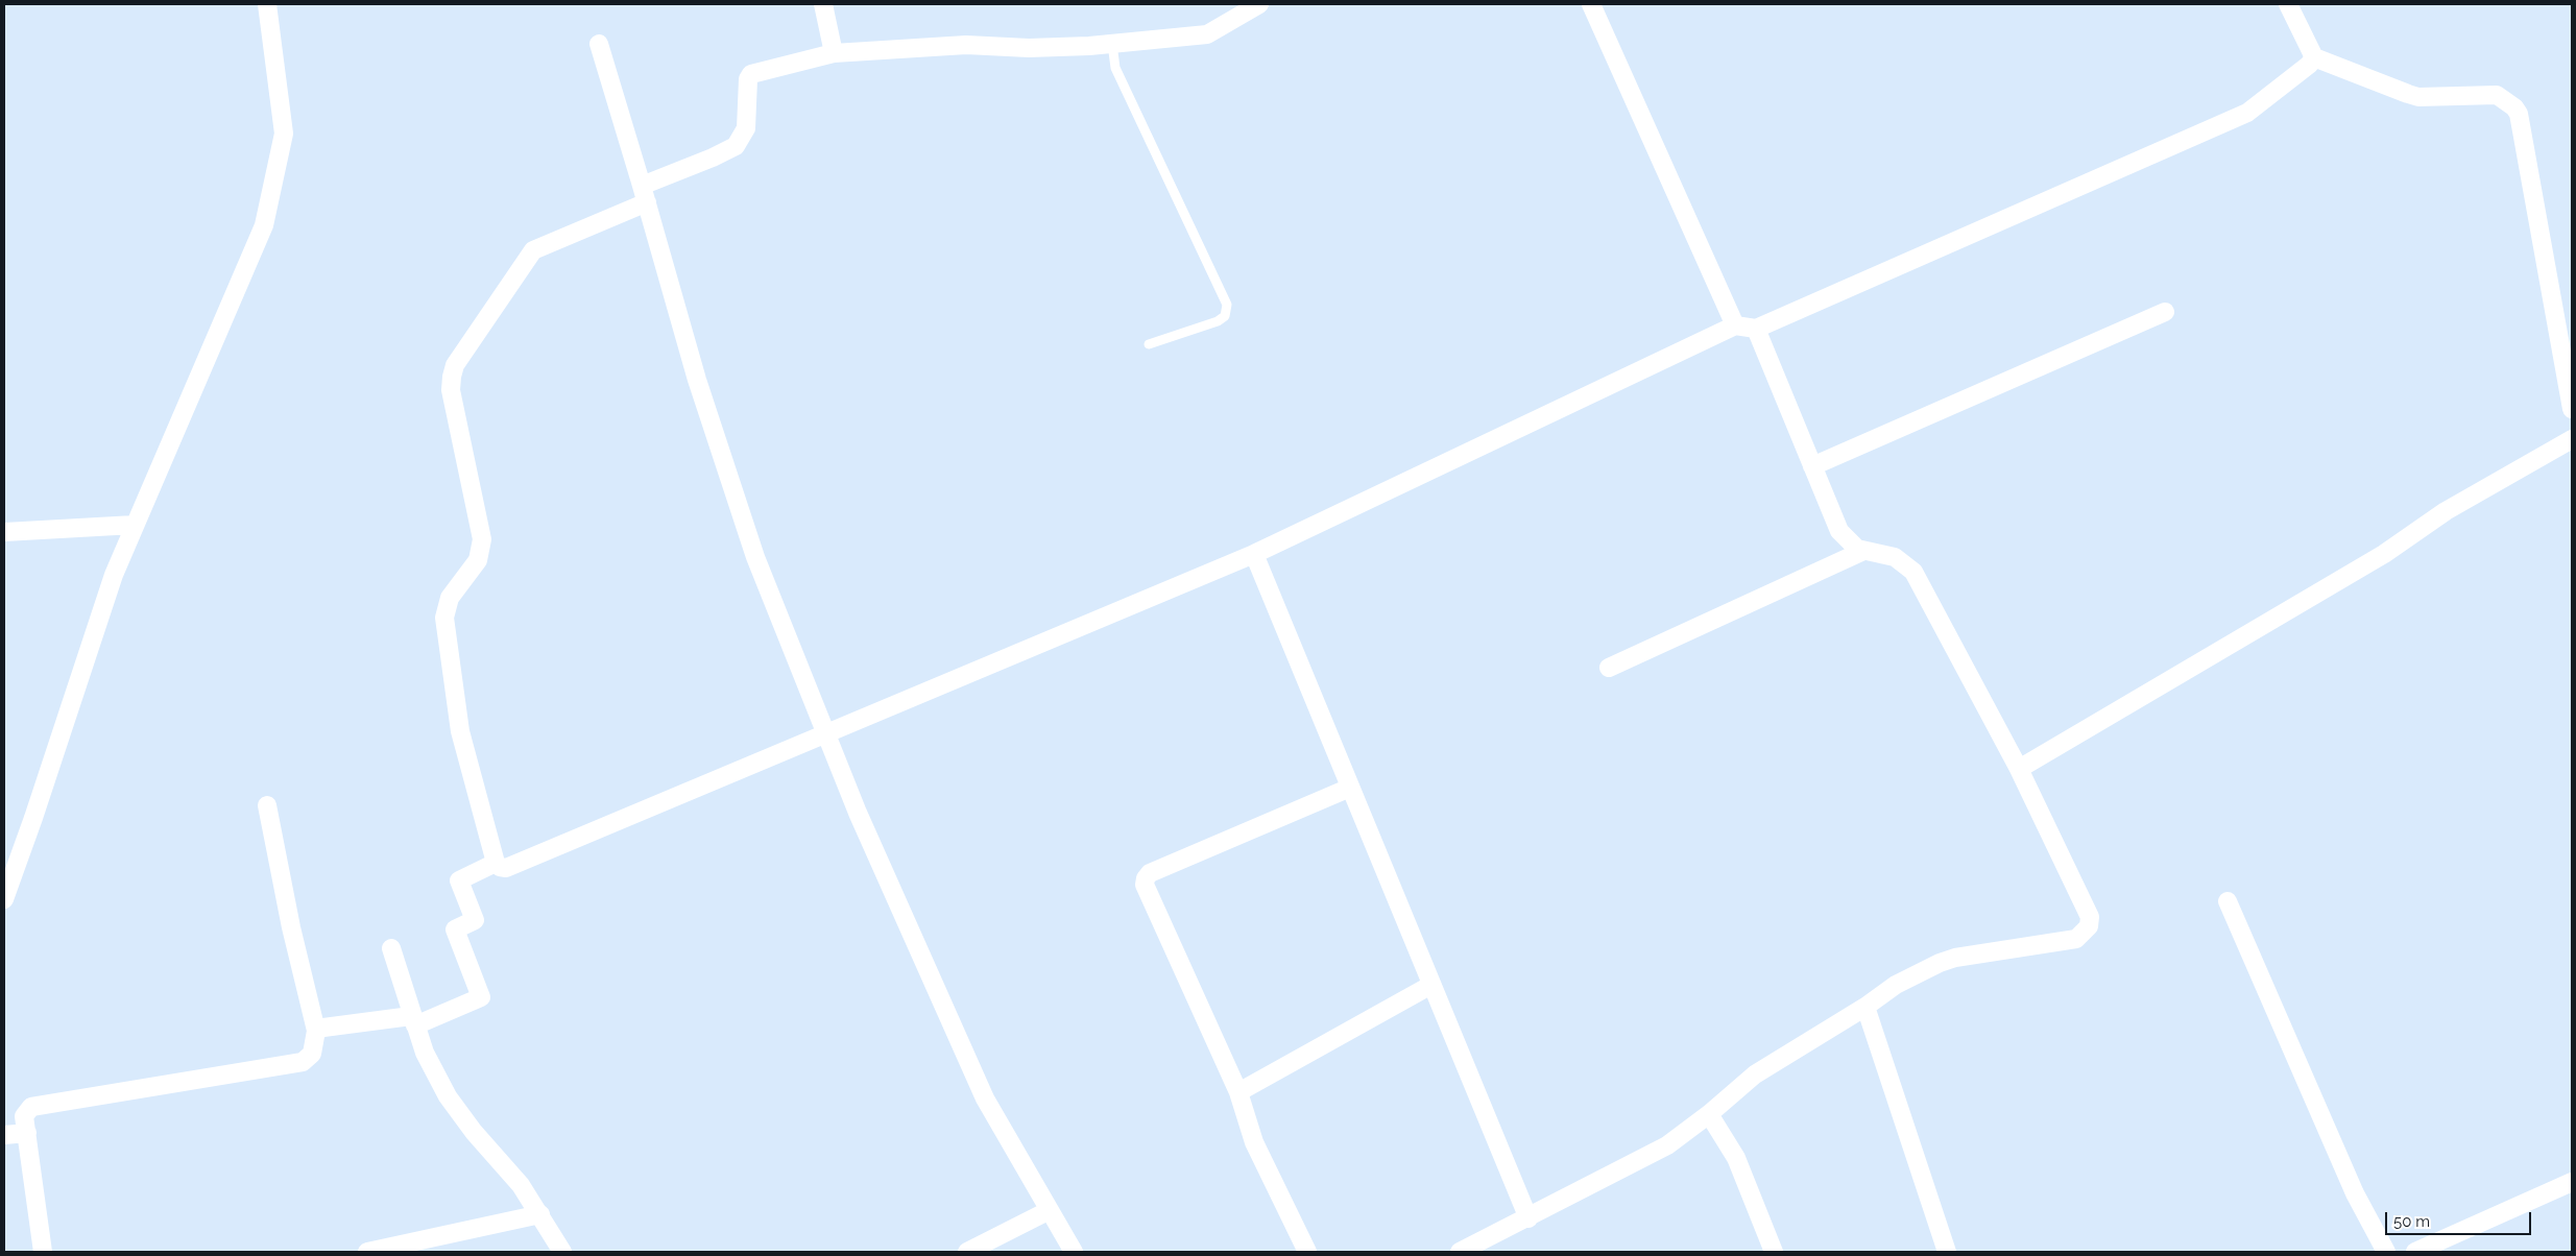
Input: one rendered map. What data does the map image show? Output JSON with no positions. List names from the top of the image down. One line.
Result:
{"scale_bar":"50 m"}
